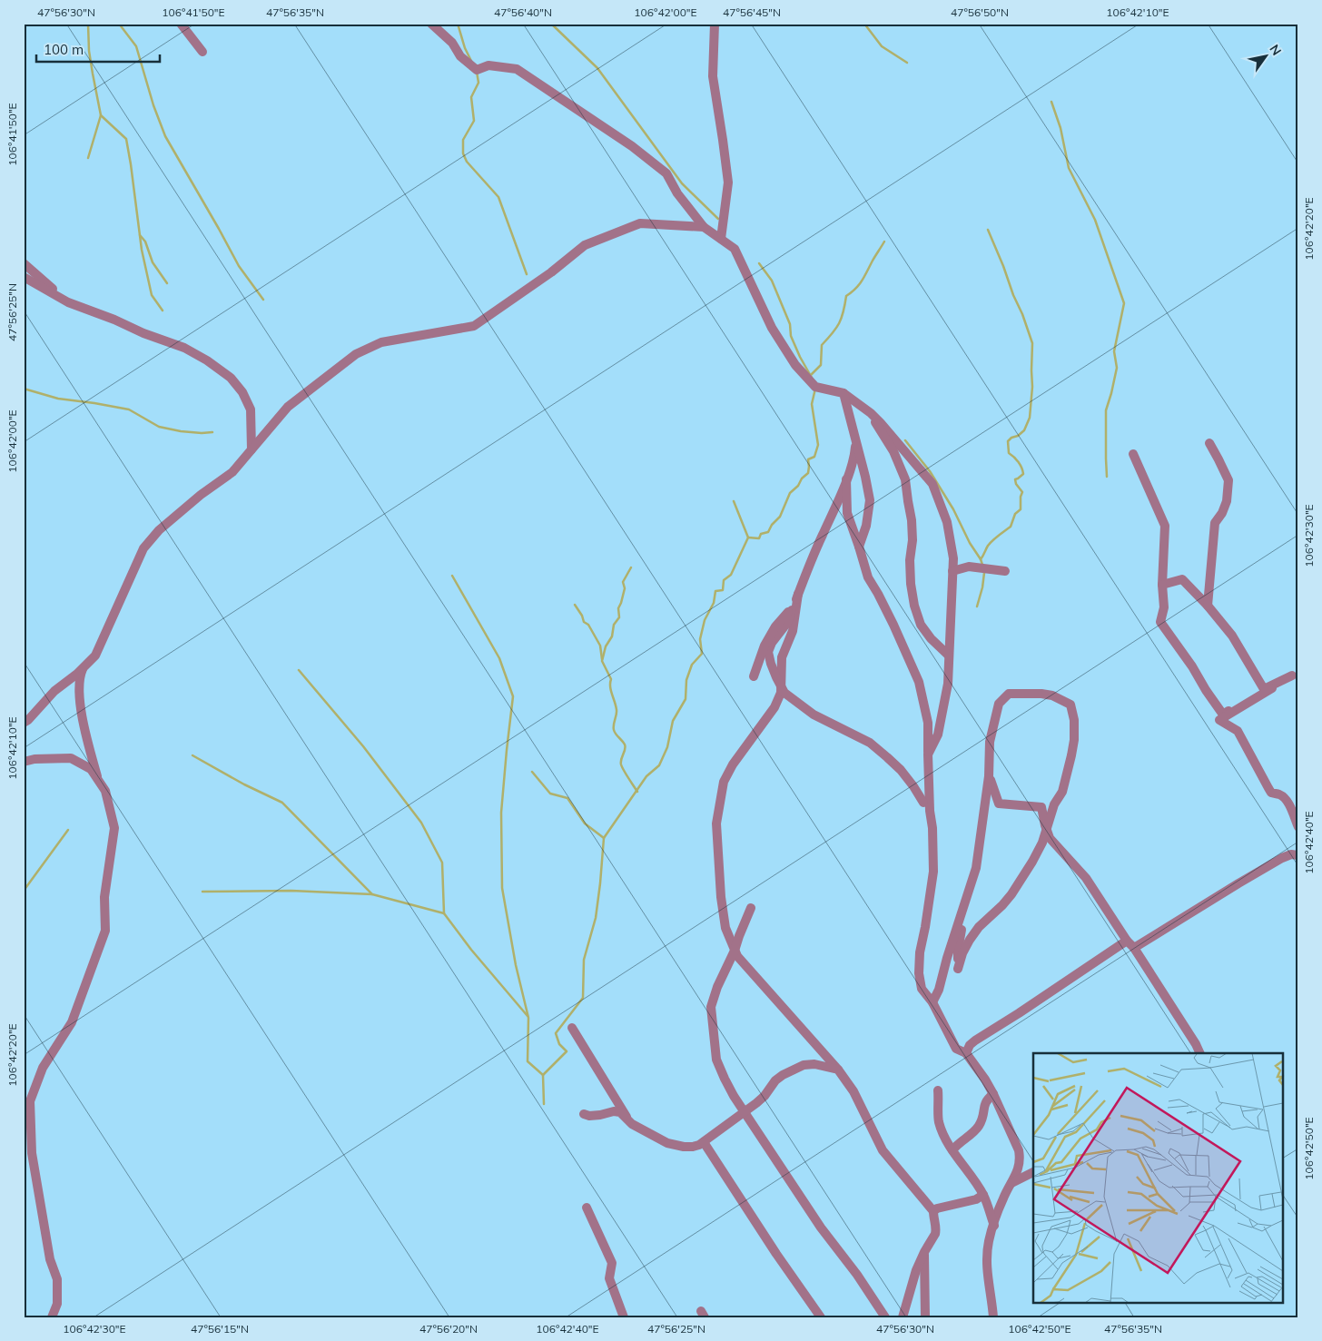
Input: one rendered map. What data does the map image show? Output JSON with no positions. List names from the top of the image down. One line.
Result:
{"scale_bar":"100 m","north":"top right","coordinates":["47°56'30\"N","106°41'50\"E","47°56'35\"N","47°56'40\"N","106°42'00\"E","47°56'45\"N","47°56'50\"N","106°42'10\"E","106°42'20\"E","47°56'25\"N","106°42'30\"E","106°42'40\"E","106°42'50\"E","47°56'15\"N","47°56'20\"N"]}
